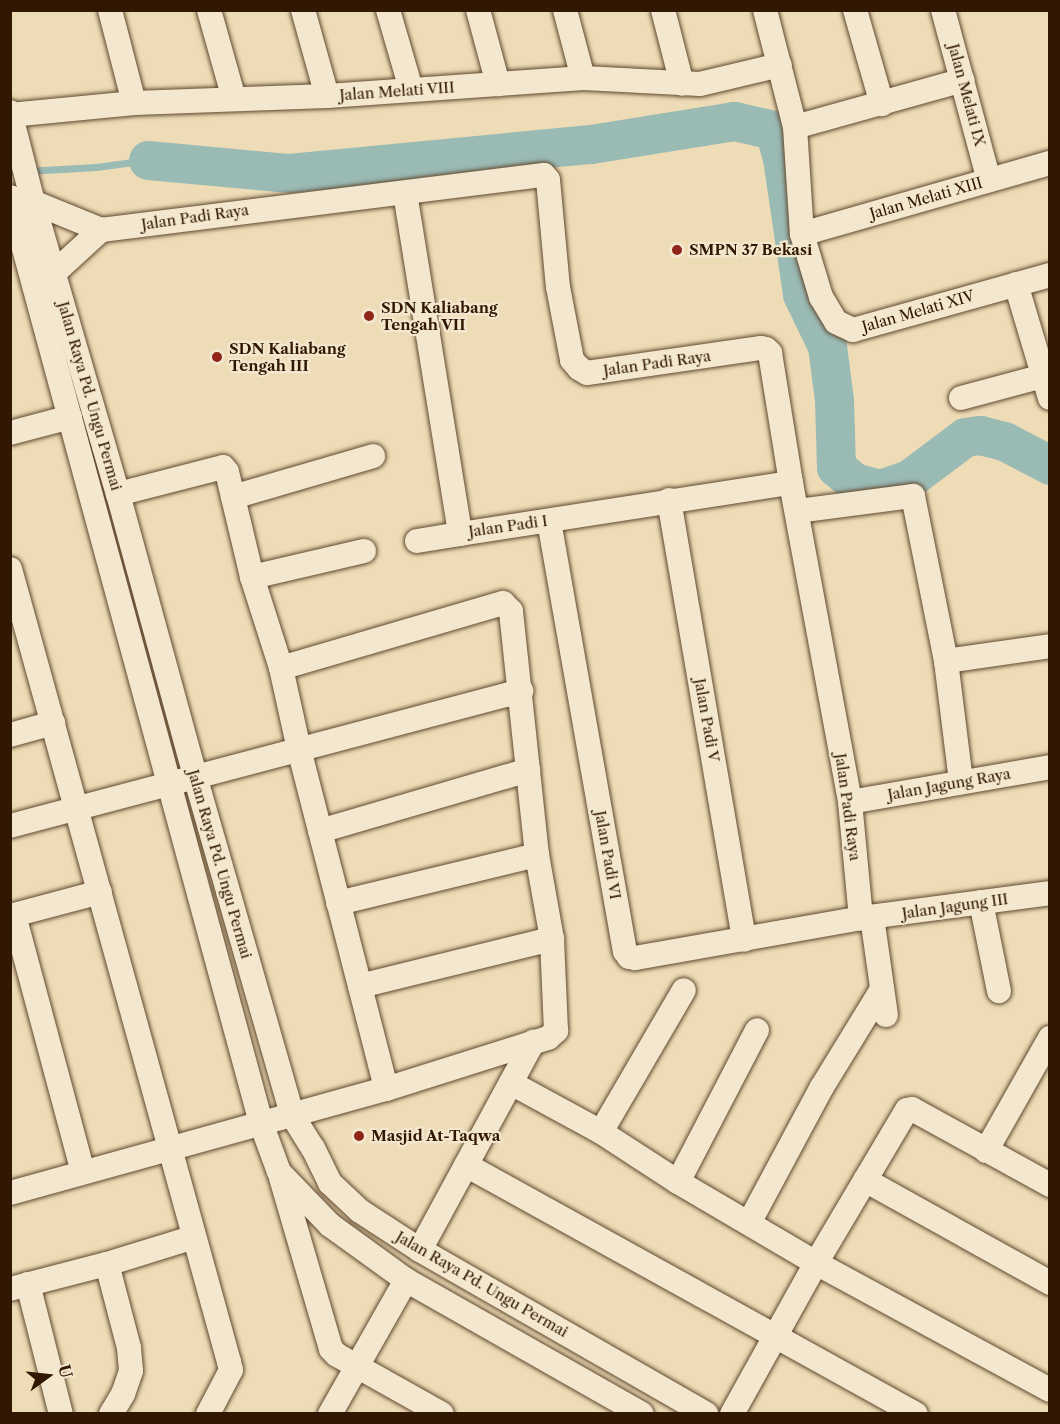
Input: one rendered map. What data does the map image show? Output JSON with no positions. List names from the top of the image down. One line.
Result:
{"streets":{"street":["Jalan Melati VIII","Jalan Melati IX","Jalan Melati XIII","Jalan Padi Raya","Jalan Melati XIV","Jalan Raya Pd. Ungu Permai","Jalan Padi I","Jalan Padi V","Jalan Jagung Raya","Jalan Padi VI","Jalan Jagung III"]},"crossings":[["Jalan Melati VIII","Jalan Melati XIV"],["Jalan Melati VIII","Jalan Raya Pd. Ungu Permai"],["Jalan Melati IX","Jalan Melati XIII"],["Jalan Melati XIII","Jalan Melati XIV"],["Jalan Padi Raya","Jalan Padi I"],["Jalan Padi Raya","Jalan Jagung Raya"],["Jalan Padi Raya","Jalan Padi VI"],["Jalan Padi Raya","Jalan Jagung III"],["Jalan Padi I","Jalan Padi V"],["Jalan Padi I","Jalan Padi VI"],["Jalan Padi V","Jalan Padi VI"],["Jalan Padi VI","Jalan Jagung III"]],"places":["SMPN 37 Bekasi","SDN Kaliabang Tengah VII","SDN Kaliabang Tengah III","Masjid At-Taqwa"],"north":"right"}
